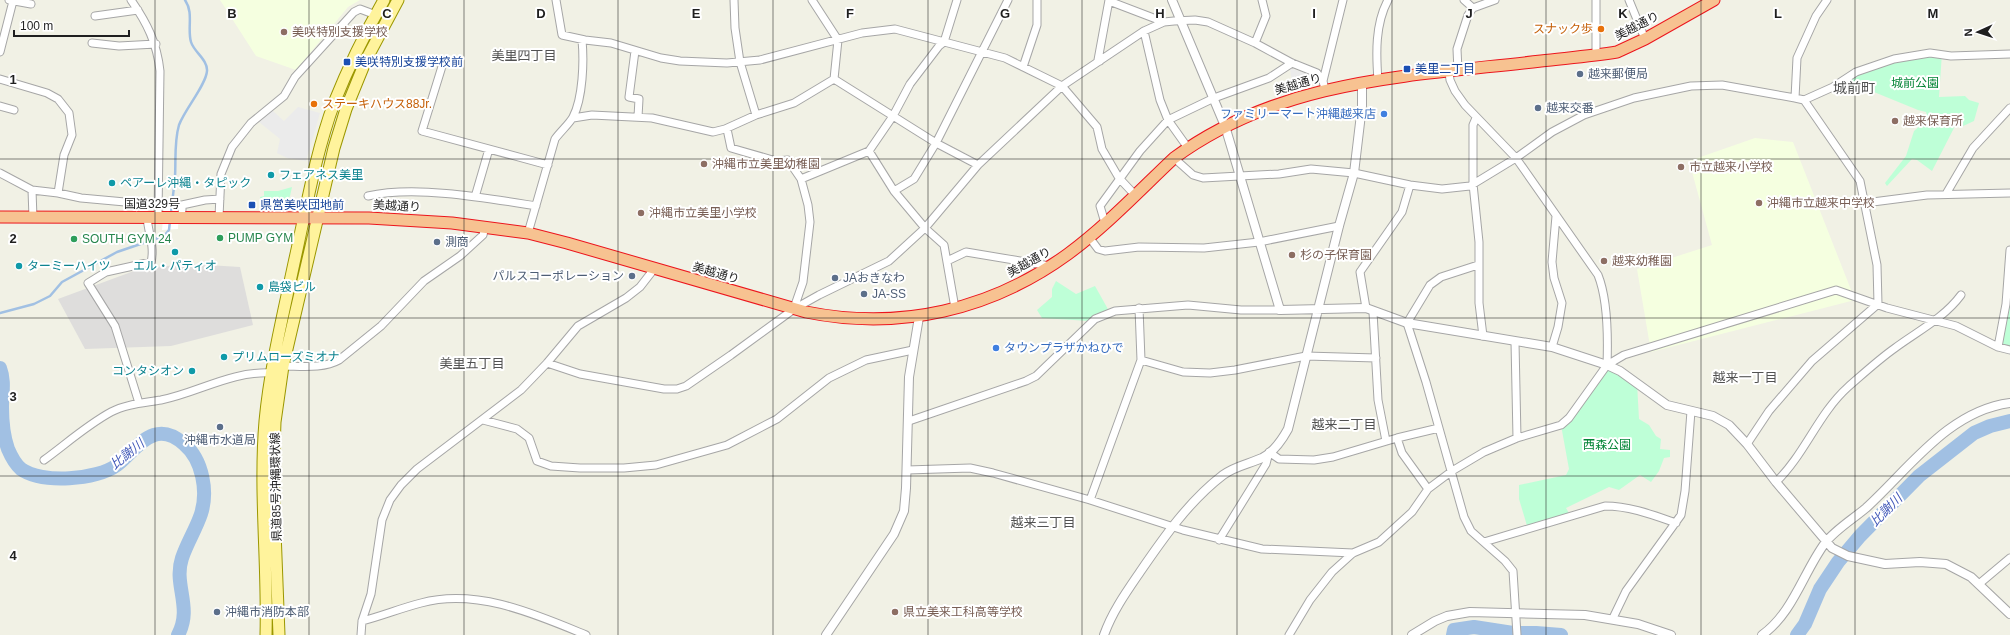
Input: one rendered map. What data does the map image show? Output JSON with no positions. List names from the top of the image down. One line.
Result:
{"streets":{"highway":["美越通り","国道329号"],"main road":["県道85号沖縄環状線"]},"crossings":[["美越通り","国道329号"],["美越通り","県道85号沖縄環状線"],["国道329号","県道85号沖縄環状線"]],"districts":["美里四丁目","城前町","美里五丁目","越来一丁目","越来二丁目","越来三丁目"],"water":["比謝川"],"parks":["城前公園","西森公園"],"places":{"other":["スナック歩","美咲特別支援学校","越来郵便局","ステーキハウス88Jr.","越来交番","ファミリーマート沖縄越来店","越来保育所","沖縄市立美里幼稚園","市立越来小学校","フェアネス美里","ペアーレ沖縄・タピック","沖縄市立越来中学校","沖縄市立美里小学校","PUMP GYM","SOUTH GYM 24","測商","エル・パティオ","杉の子保育園","越来幼稚園","ターミーハイツ","パルスコーポレーション","JAおきなわ","島袋ビル","JA-SS","タウンプラザかねひで","プリムローズミオナ","コンタシオン","沖縄市水道局","沖縄市消防本部","県立美来工科高等学校"],"transit":["美咲特別支援学校前","美里二丁目","県営美咲団地前"]},"scale_bar":"100 m","north":"left","grid":{"columns":["B","C","D","E","F","G","H","I","J","K","L","M"],"rows":["1","2","3","4"]}}
